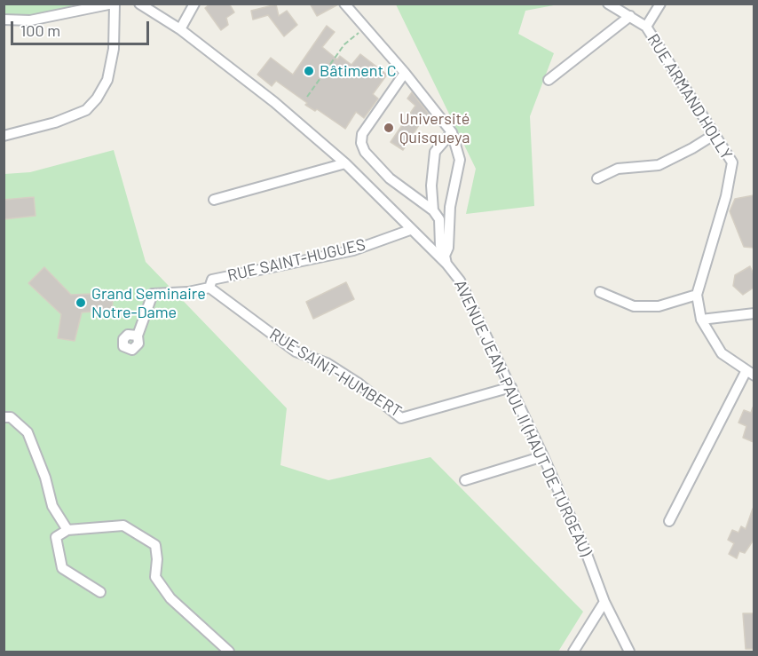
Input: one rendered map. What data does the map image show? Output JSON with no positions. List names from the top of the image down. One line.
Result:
{"streets":{"street":["RUE ARMAND HOLLY","RUE SAINT-HUGUES","RUE SAINT-HUMBERT","AVENUE JEAN-PAUL II (HAUT DE TURGEAU)"]},"crossings":[["RUE SAINT-HUGUES","RUE SAINT-HUMBERT"],["RUE SAINT-HUGUES","AVENUE JEAN-PAUL II (HAUT DE TURGEAU)"],["RUE SAINT-HUMBERT","AVENUE JEAN-PAUL II (HAUT DE TURGEAU)"]],"places":["Bâtiment C","Université Quisqueya","Grand Seminaire Notre-Dame"],"scale_bar":"100 m"}
